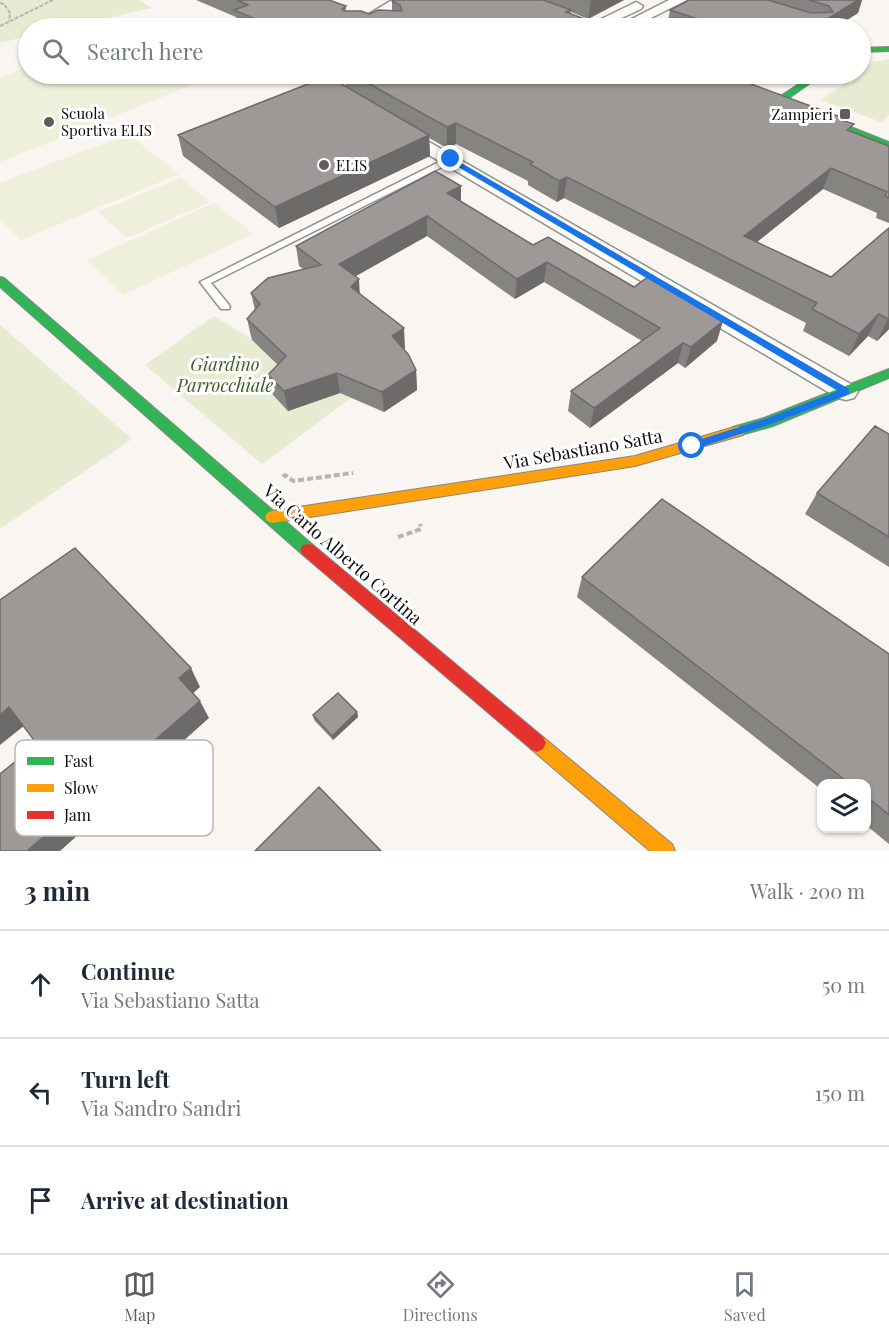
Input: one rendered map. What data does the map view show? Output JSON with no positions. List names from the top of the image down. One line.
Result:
{"streets":{"street":["Via Sebastiano Satta","Via Carlo Alberto Cortina"]},"crossings":[["Via Sebastiano Satta","Via Carlo Alberto Cortina"]],"parks":["Giardino Parrocchiale"],"places":{"transit":["Zampieri"],"other":["Scuola Sportiva ELIS","ELIS"]},"legend":["Fast","Slow","Jam"],"page":{"search":"Search here","heading":["3 min","Walk · 200 m"],"list":[["Continue","Via Sebastiano Satta","50 m"],["Turn left","Via Sandro Sandri","150 m"],"Arrive at destination"],"nav":["Map","Directions","Saved"]}}
